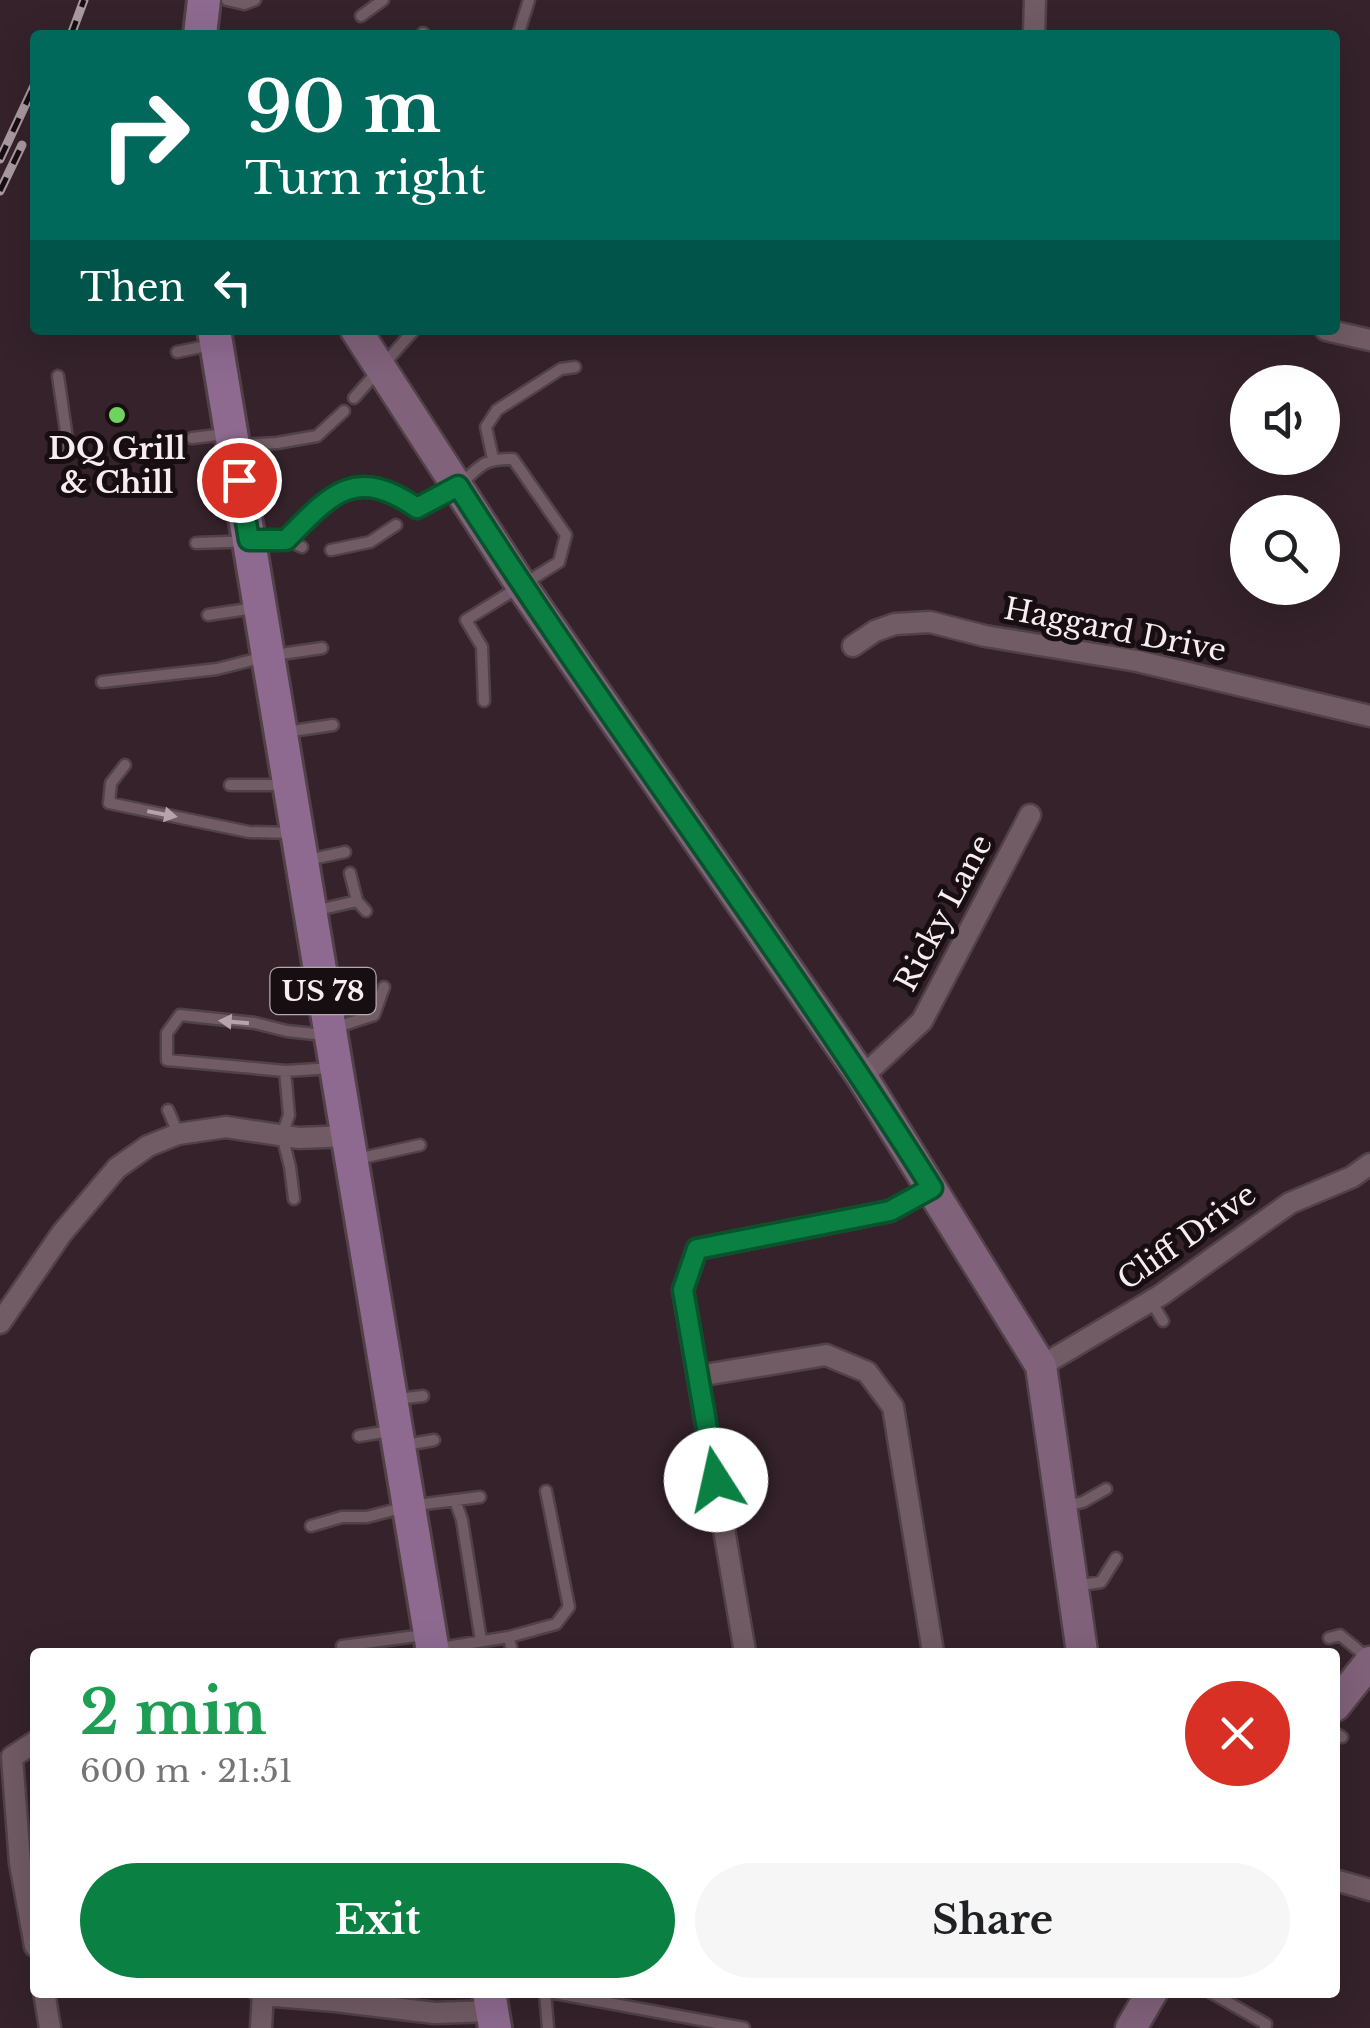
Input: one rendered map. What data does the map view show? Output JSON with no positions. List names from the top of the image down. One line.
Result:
{"streets":{"main road":["US 78"],"street":["Haggard Drive","Ricky Lane","Cliff Drive"]},"places":["DQ Grill & Chill"],"page":{"turn":["90 m","Turn right"],"then":"Then","heading":["2 min","600 m · 21:51"],"buttons":["Exit","Share"]}}
